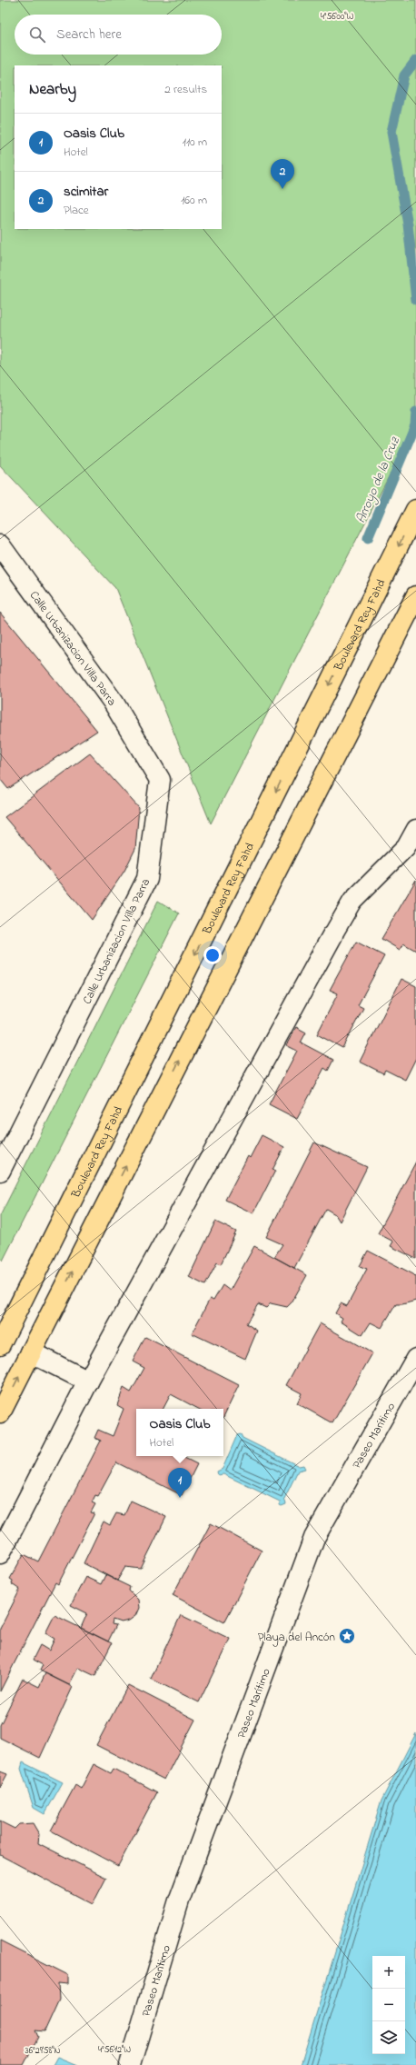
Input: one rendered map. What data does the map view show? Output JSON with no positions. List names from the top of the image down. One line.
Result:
{"streets":{"main road":["Boulevard Rey Fahd"],"street":["Calle Urbanizacion Villa Parra","Paseo Marítimo"]},"water":["Arroyo de la Cruz"],"places":{"place":["Playa del Ancón"]},"page":{"search":"Search here","heading":["Nearby","2 results"],"list":[{"mark":"1","name":"Oasis Club","note":"Hotel","value":"110 m"},{"mark":"2","name":"scimitar","note":"Place","value":"160 m"}],"pins":["2","1"],"popup":["Oasis Club","Hotel"],"map_buttons":["+","−"]},"coordinates":["4°56'00\"W","4°56'12\"W","36°29'58\"N"]}
